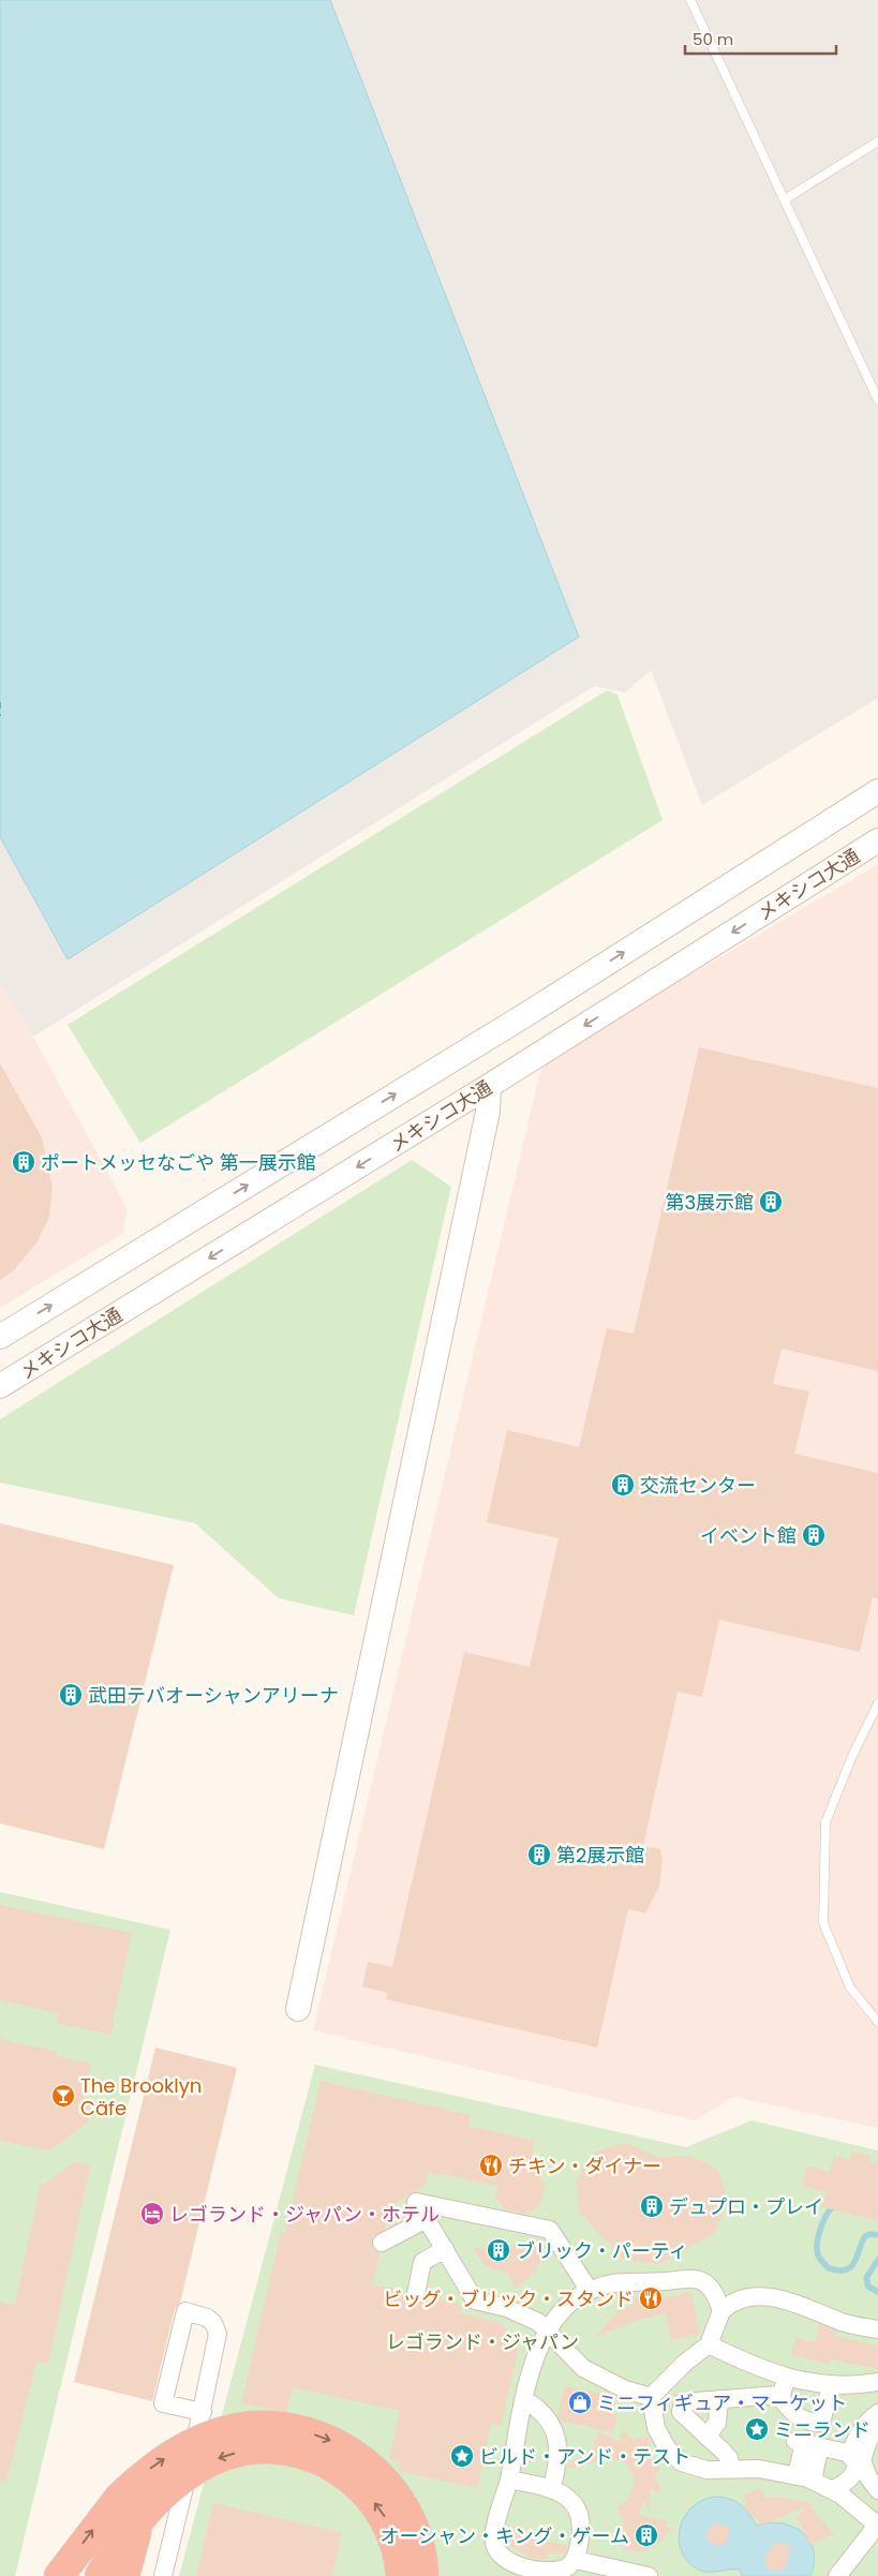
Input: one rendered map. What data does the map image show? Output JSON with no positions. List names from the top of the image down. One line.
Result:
{"streets":{"street":["メキシコ大通"]},"parks":["レゴランド・ジャパン"],"places":{"building":["ポートメッセなごや 第一展示館","第3展示館","交流センター","イベント館","武田テバオーシャンアリーナ","第2展示館","デュプロ・プレイ","ブリック・パーティ","オーシャン・キング・ゲーム"],"bar":["The Brooklyn Cäfe"],"restaurant":["チキン・ダイナー","ビッグ・ブリック・スタンド"],"hotel":["レゴランド・ジャパン・ホテル"],"shop":["ミニフィギュア・マーケット"],"place":["ミニランド","ビルド・アンド・テスト"]},"scale_bar":"50 m"}
